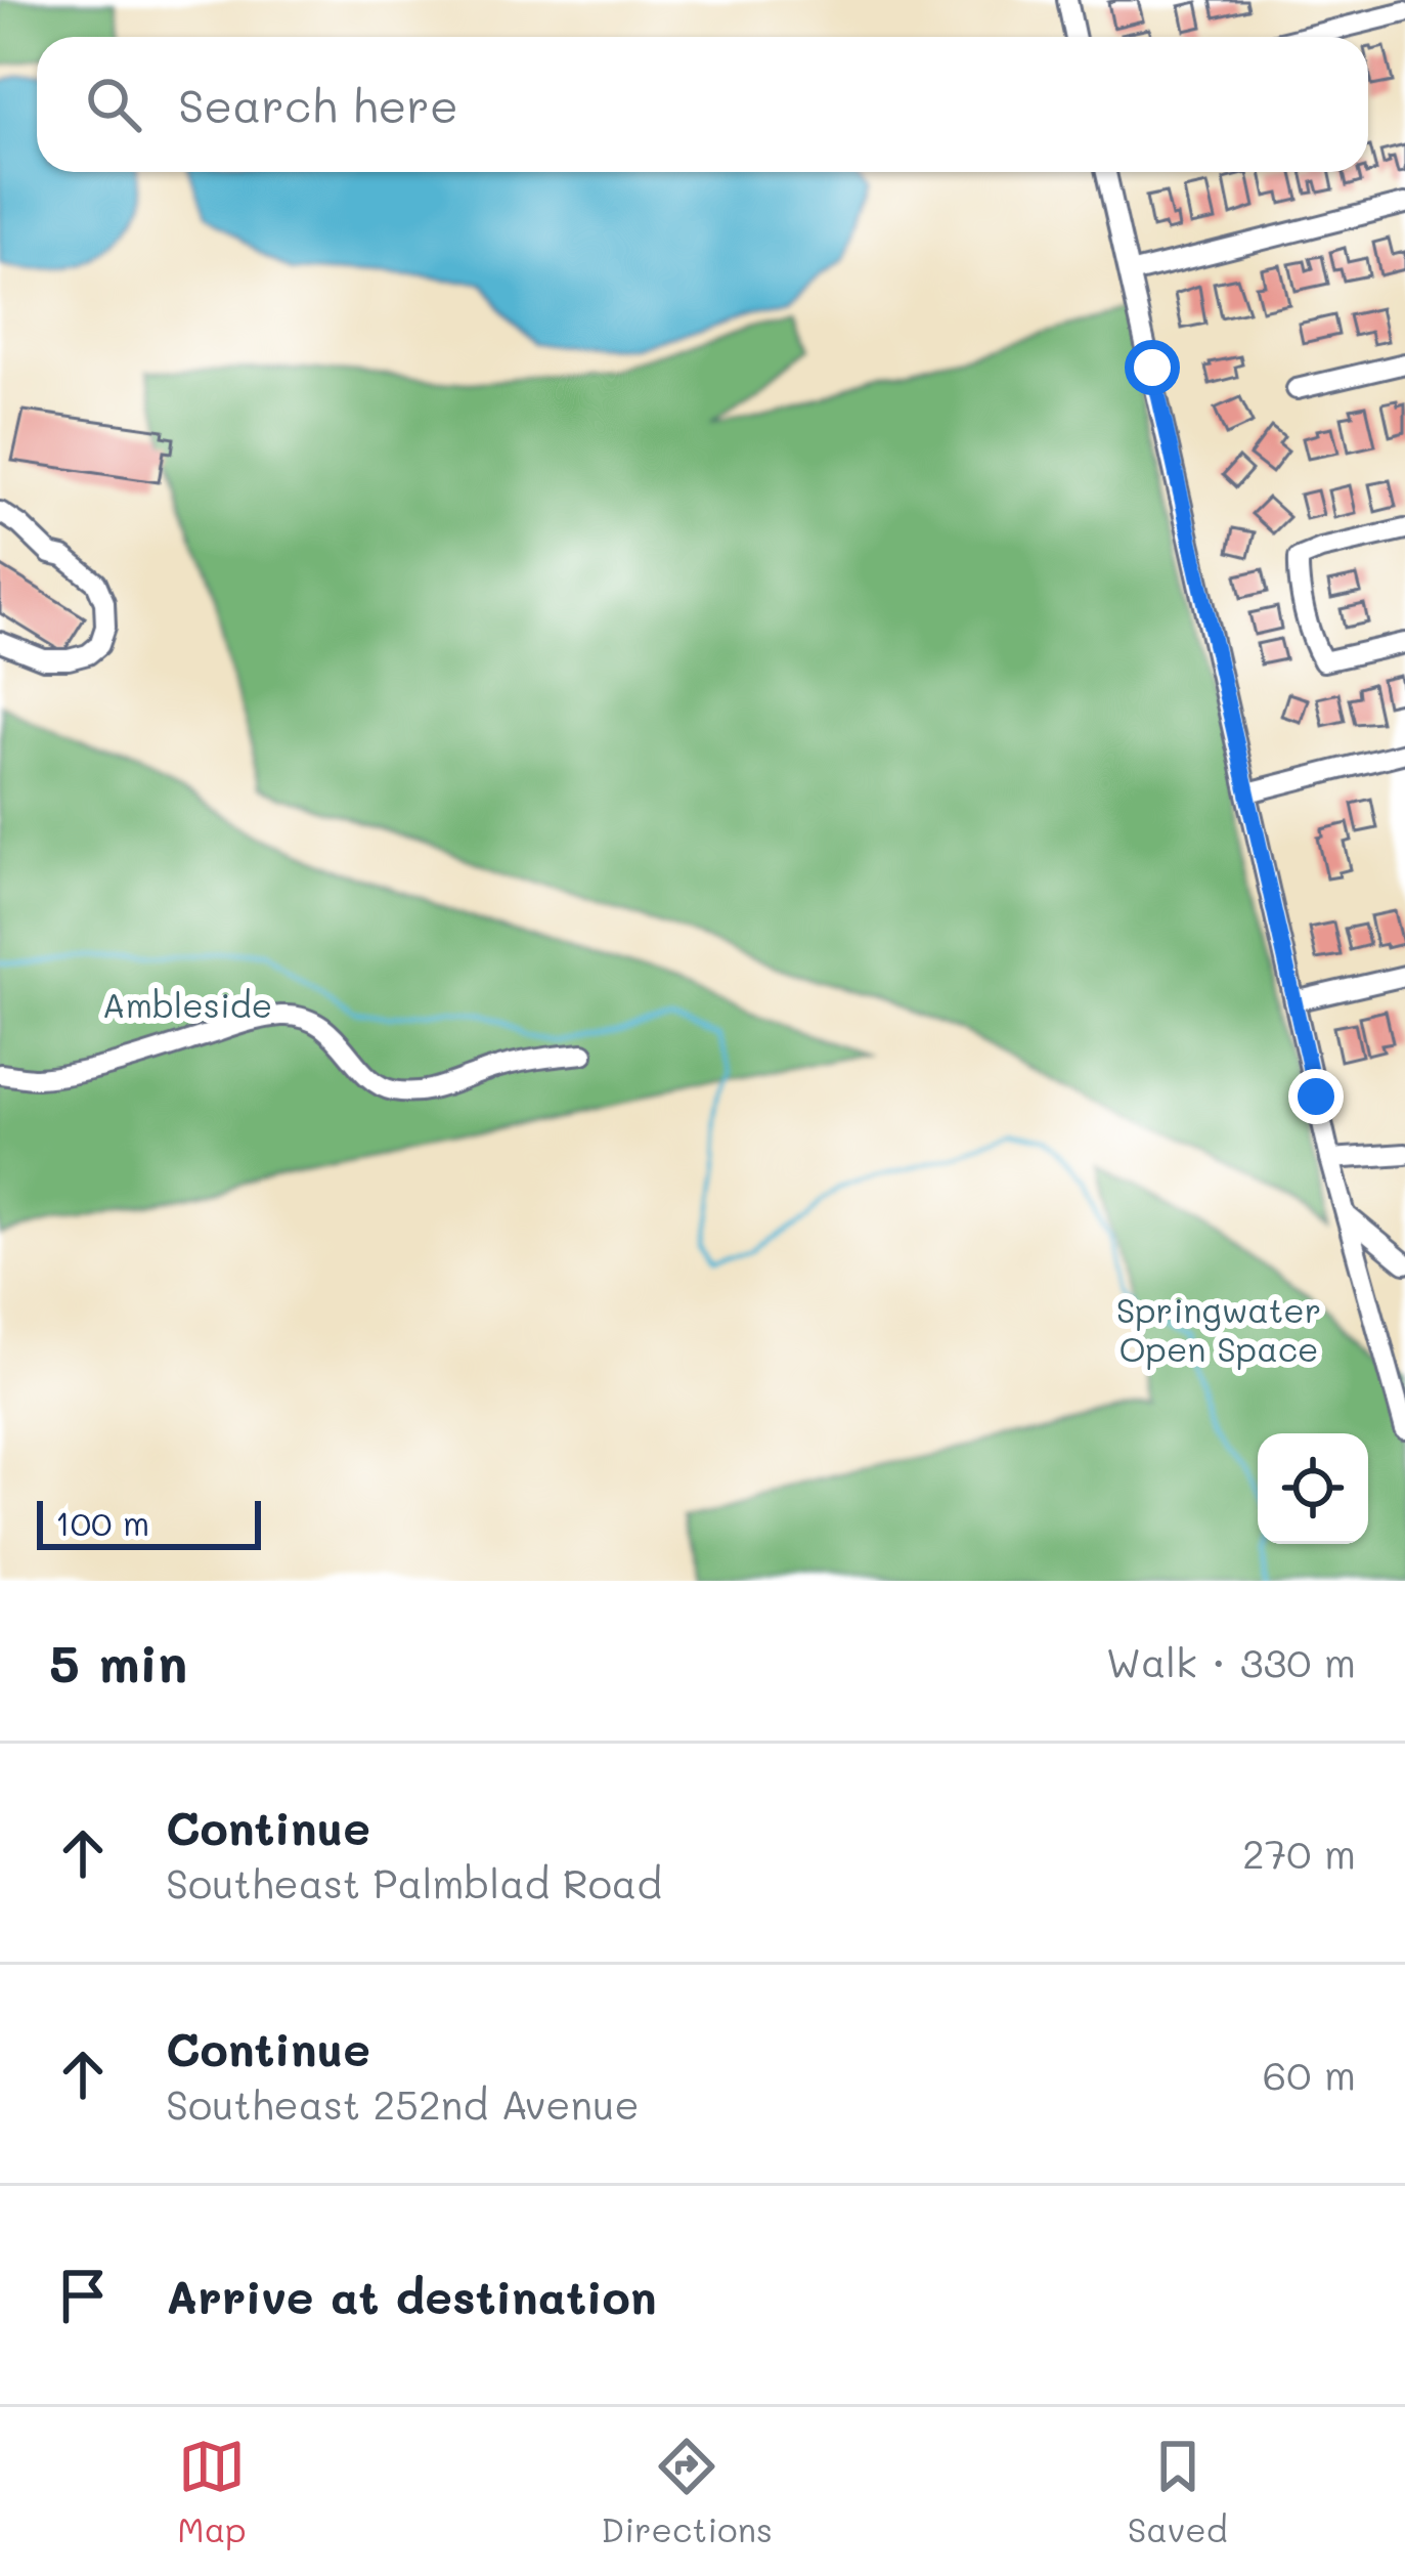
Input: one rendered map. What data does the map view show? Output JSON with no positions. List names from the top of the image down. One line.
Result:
{"parks":["Ambleside","Springwater Open Space"],"scale_bar":"100 m","page":{"search":"Search here","scale":"100 m","heading":["5 min","Walk · 330 m"],"list":[["Continue","Southeast Palmblad Road","270 m"],["Continue","Southeast 252nd Avenue","60 m"],"Arrive at destination"],"nav":["Map","Directions","Saved"]}}
